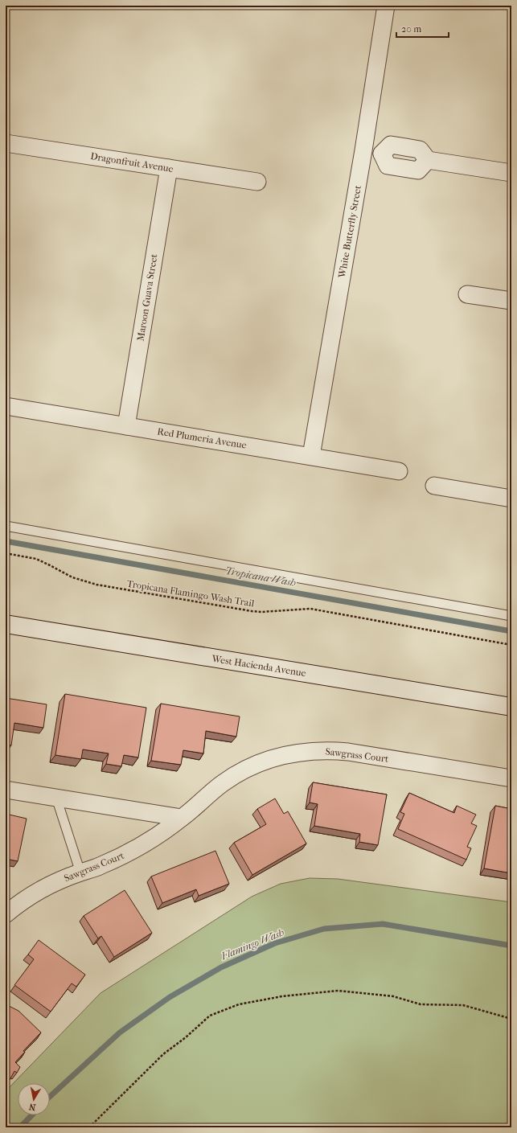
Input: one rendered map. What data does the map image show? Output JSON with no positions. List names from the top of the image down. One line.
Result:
{"streets":{"main road":["West Hacienda Avenue"],"street":["Dragonfruit Avenue","White Butterfly Street","Maroon Guava Street","Red Plumeria Avenue","Sawgrass Court"],"path":["Tropicana Flamingo Wash Trail"]},"crossings":[["Dragonfruit Avenue","Maroon Guava Street"],["White Butterfly Street","Red Plumeria Avenue"],["Maroon Guava Street","Red Plumeria Avenue"]],"water":["Tropicana Wash","Flamingo Wash"],"scale_bar":"20 m","north":"bottom"}
